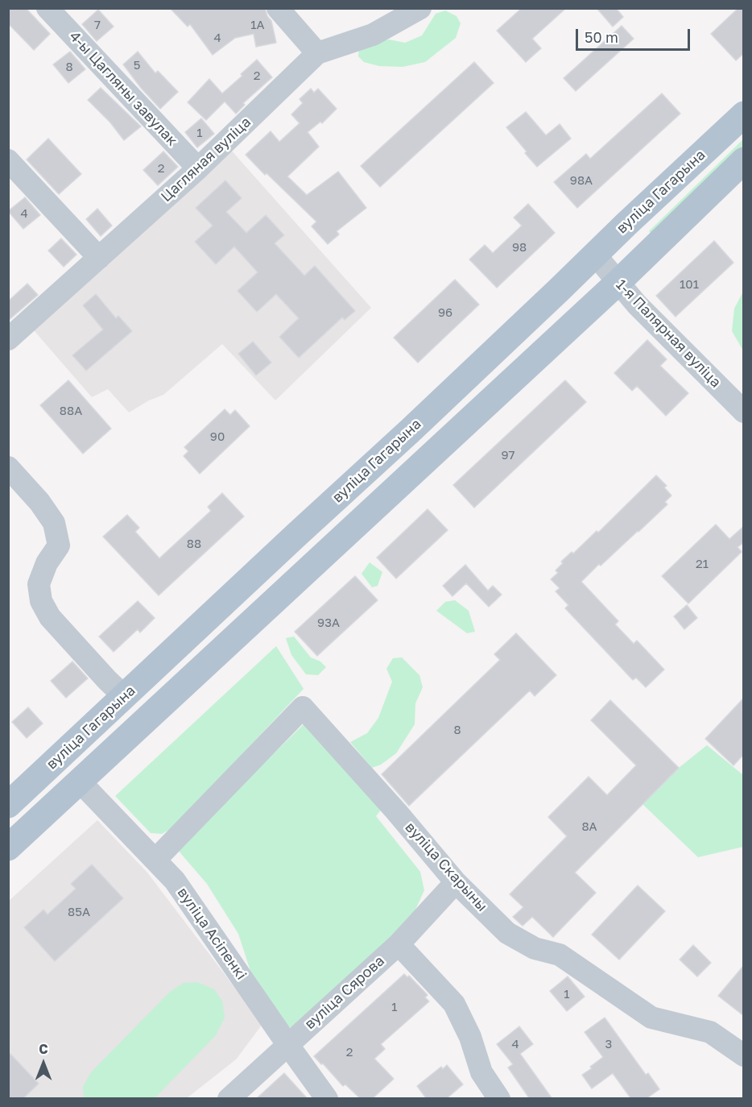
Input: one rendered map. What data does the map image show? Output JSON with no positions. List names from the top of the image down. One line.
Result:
{"streets":{"main road":["вуліца Гагарына"],"street":["4-ы Цагляны завулак","Цагляная вуліца","1-я Палярная вуліца","вуліца Скарыны","вуліца Асіпенкі","вуліца Сярова"]},"crossings":[["4-ы Цагляны завулак","Цагляная вуліца"],["вуліца Гагарына","1-я Палярная вуліца"],["вуліца Скарыны","вуліца Асіпенкі"],["вуліца Скарыны","вуліца Сярова"],["вуліца Асіпенкі","вуліца Сярова"]],"house_numbers":["7","1А","4","5","8","2","1","2","98А","4","98","101","96","88А","90","97","88","21","93А","8","8А","85А","1","1","4","3","2"],"scale_bar":"50 m","north":"top"}
